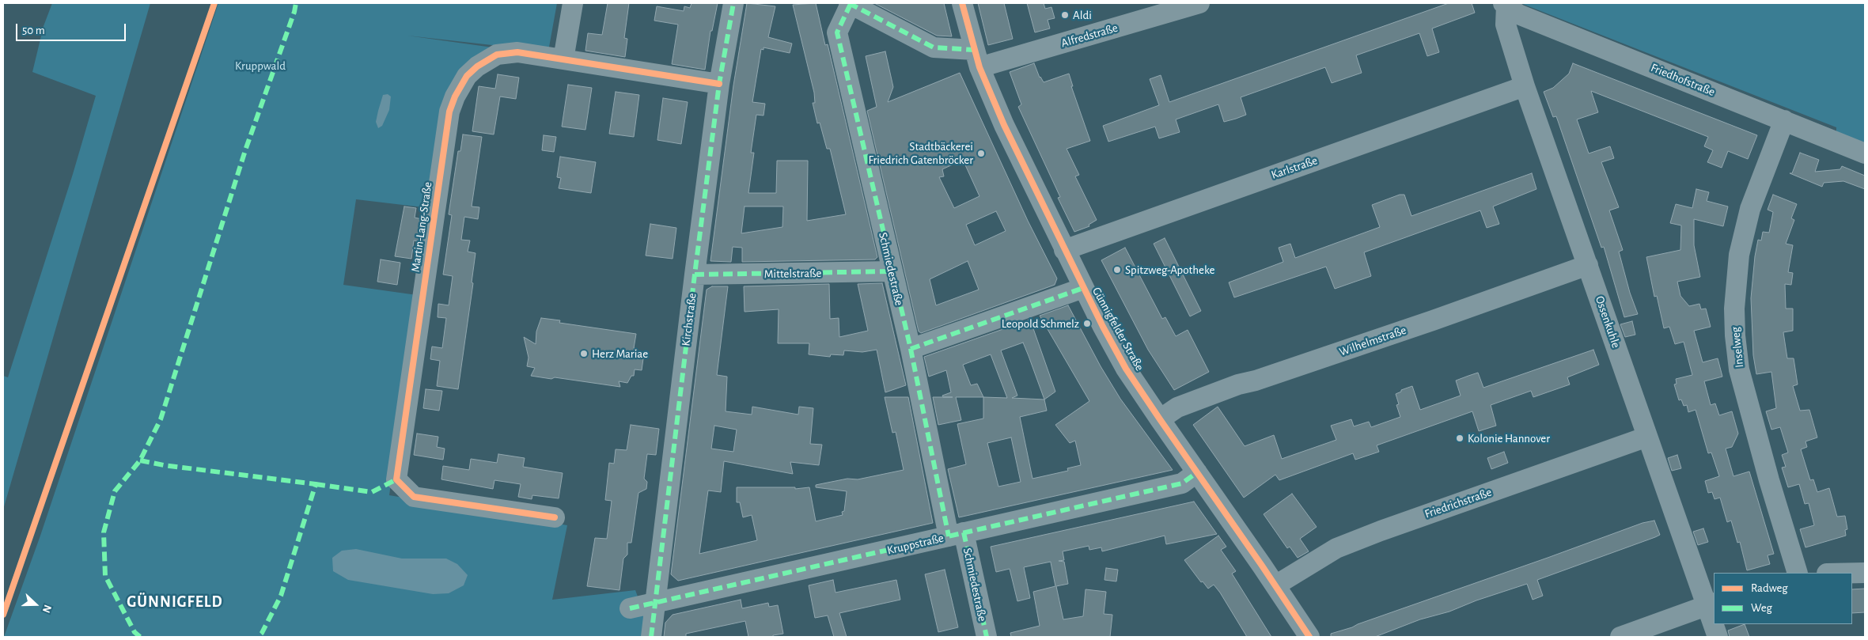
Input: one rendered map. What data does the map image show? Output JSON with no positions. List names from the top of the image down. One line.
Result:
{"streets":{"street":["Alfredstraße","Friedhofstraße","Karlstraße","Martin-Lang-Straße","Schmiedestraße","Mittelstraße","Kirchstraße","Ossenkuhle","Günnigfelder Straße","Wilhelmstraße","Inselweg","Friedrichstraße","Kruppstraße"]},"crossings":[["Alfredstraße","Schmiedestraße"],["Alfredstraße","Günnigfelder Straße"],["Friedhofstraße","Ossenkuhle"],["Friedhofstraße","Inselweg"],["Karlstraße","Ossenkuhle"],["Karlstraße","Günnigfelder Straße"],["Martin-Lang-Straße","Kirchstraße"],["Schmiedestraße","Mittelstraße"],["Schmiedestraße","Kruppstraße"],["Mittelstraße","Kirchstraße"],["Kirchstraße","Kruppstraße"],["Ossenkuhle","Wilhelmstraße"],["Ossenkuhle","Friedrichstraße"],["Günnigfelder Straße","Wilhelmstraße"],["Günnigfelder Straße","Friedrichstraße"],["Günnigfelder Straße","Kruppstraße"]],"districts":["GÜNNIGFELD"],"parks":["Kruppwald"],"places":["Aldi","Stadtbäckerei Friedrich Gatenbröcker","Spitzweg-Apotheke","Leopold Schmelz","Herz Mariae","Kolonie Hannover"],"legend":["Radweg","Weg"],"scale_bar":"50 m","north":"right"}
